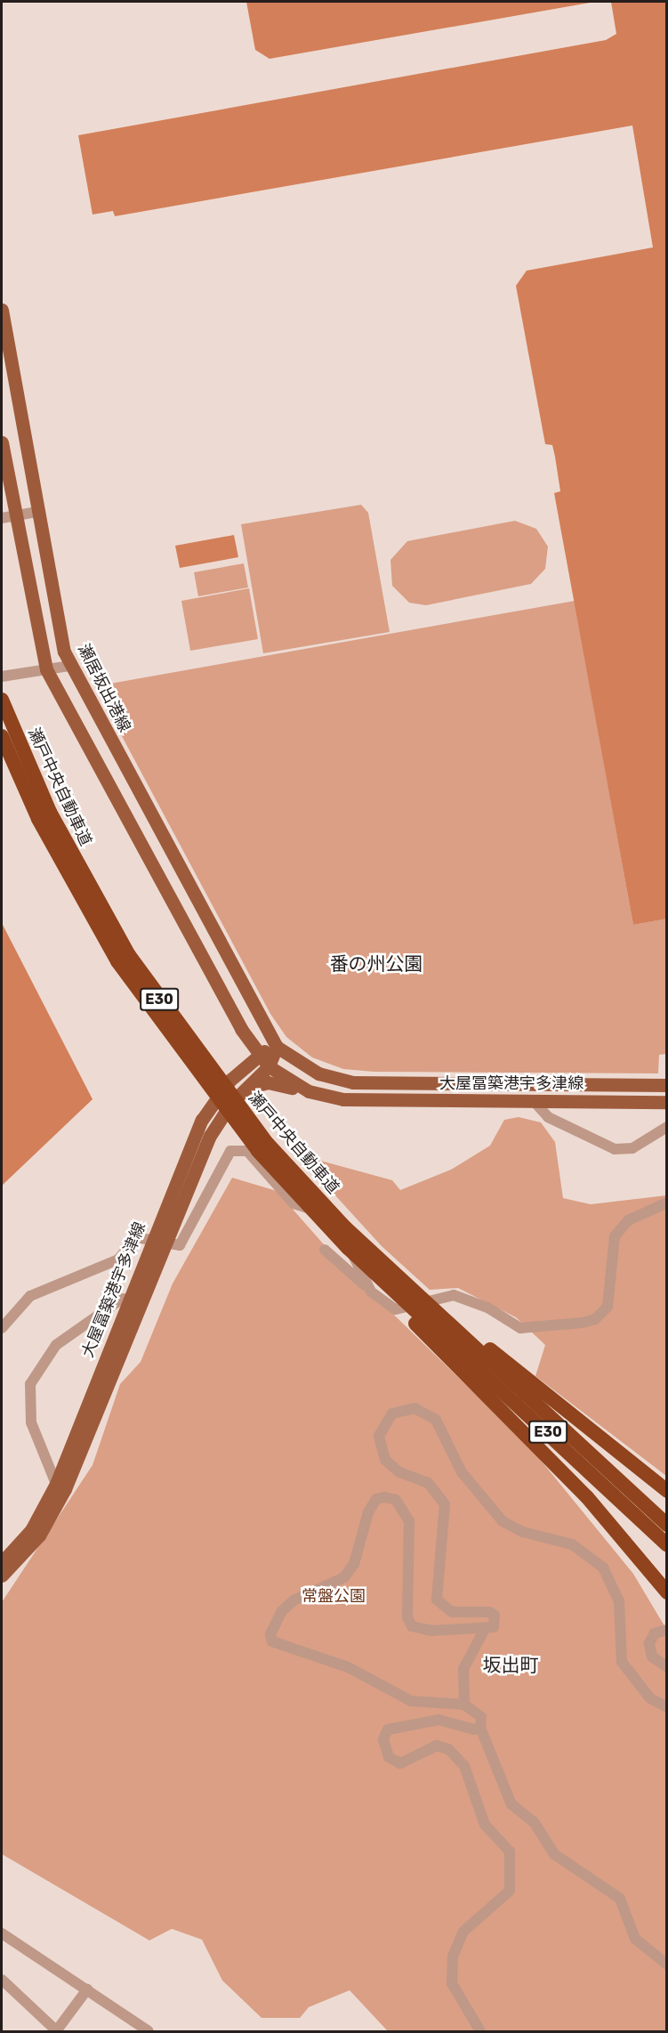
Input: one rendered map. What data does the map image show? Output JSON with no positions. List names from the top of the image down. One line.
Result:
{"streets":{"highway":["瀬戸中央自動車道","E30"],"main road":["瀬居坂出港線","大屋冨築港宇多津線"]},"crossings":[["瀬居坂出港線","大屋冨築港宇多津線"]],"districts":["番の州公園","坂出町"],"parks":["常盤公園"]}
